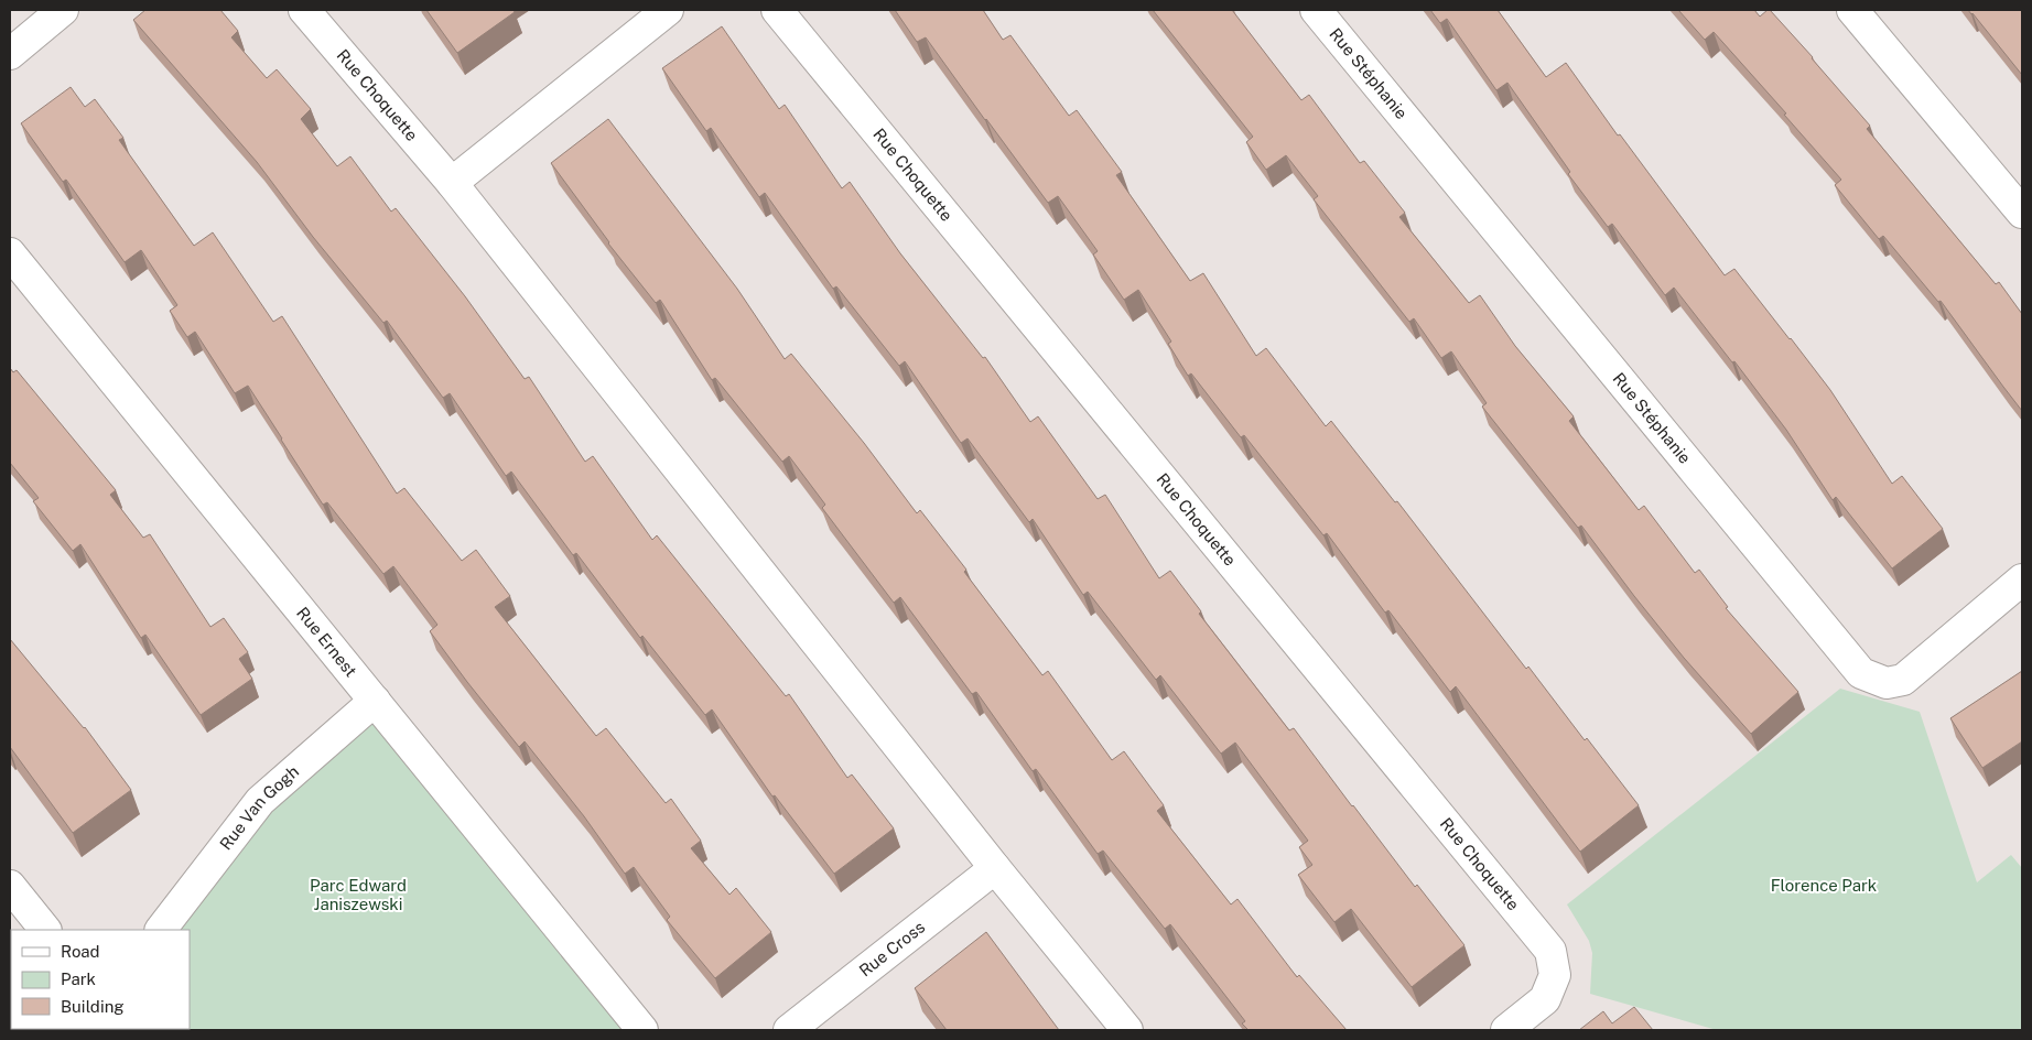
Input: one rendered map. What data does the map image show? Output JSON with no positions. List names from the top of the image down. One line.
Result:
{"streets":{"street":["Rue Stéphanie","Rue Choquette","Rue Ernest","Rue Van Gogh","Rue Cross"]},"crossings":[["Rue Choquette","Rue Cross"],["Rue Ernest","Rue Van Gogh"]],"parks":["Parc Edward Janiszewski","Florence Park"],"legend":["Road","Park","Building"]}
